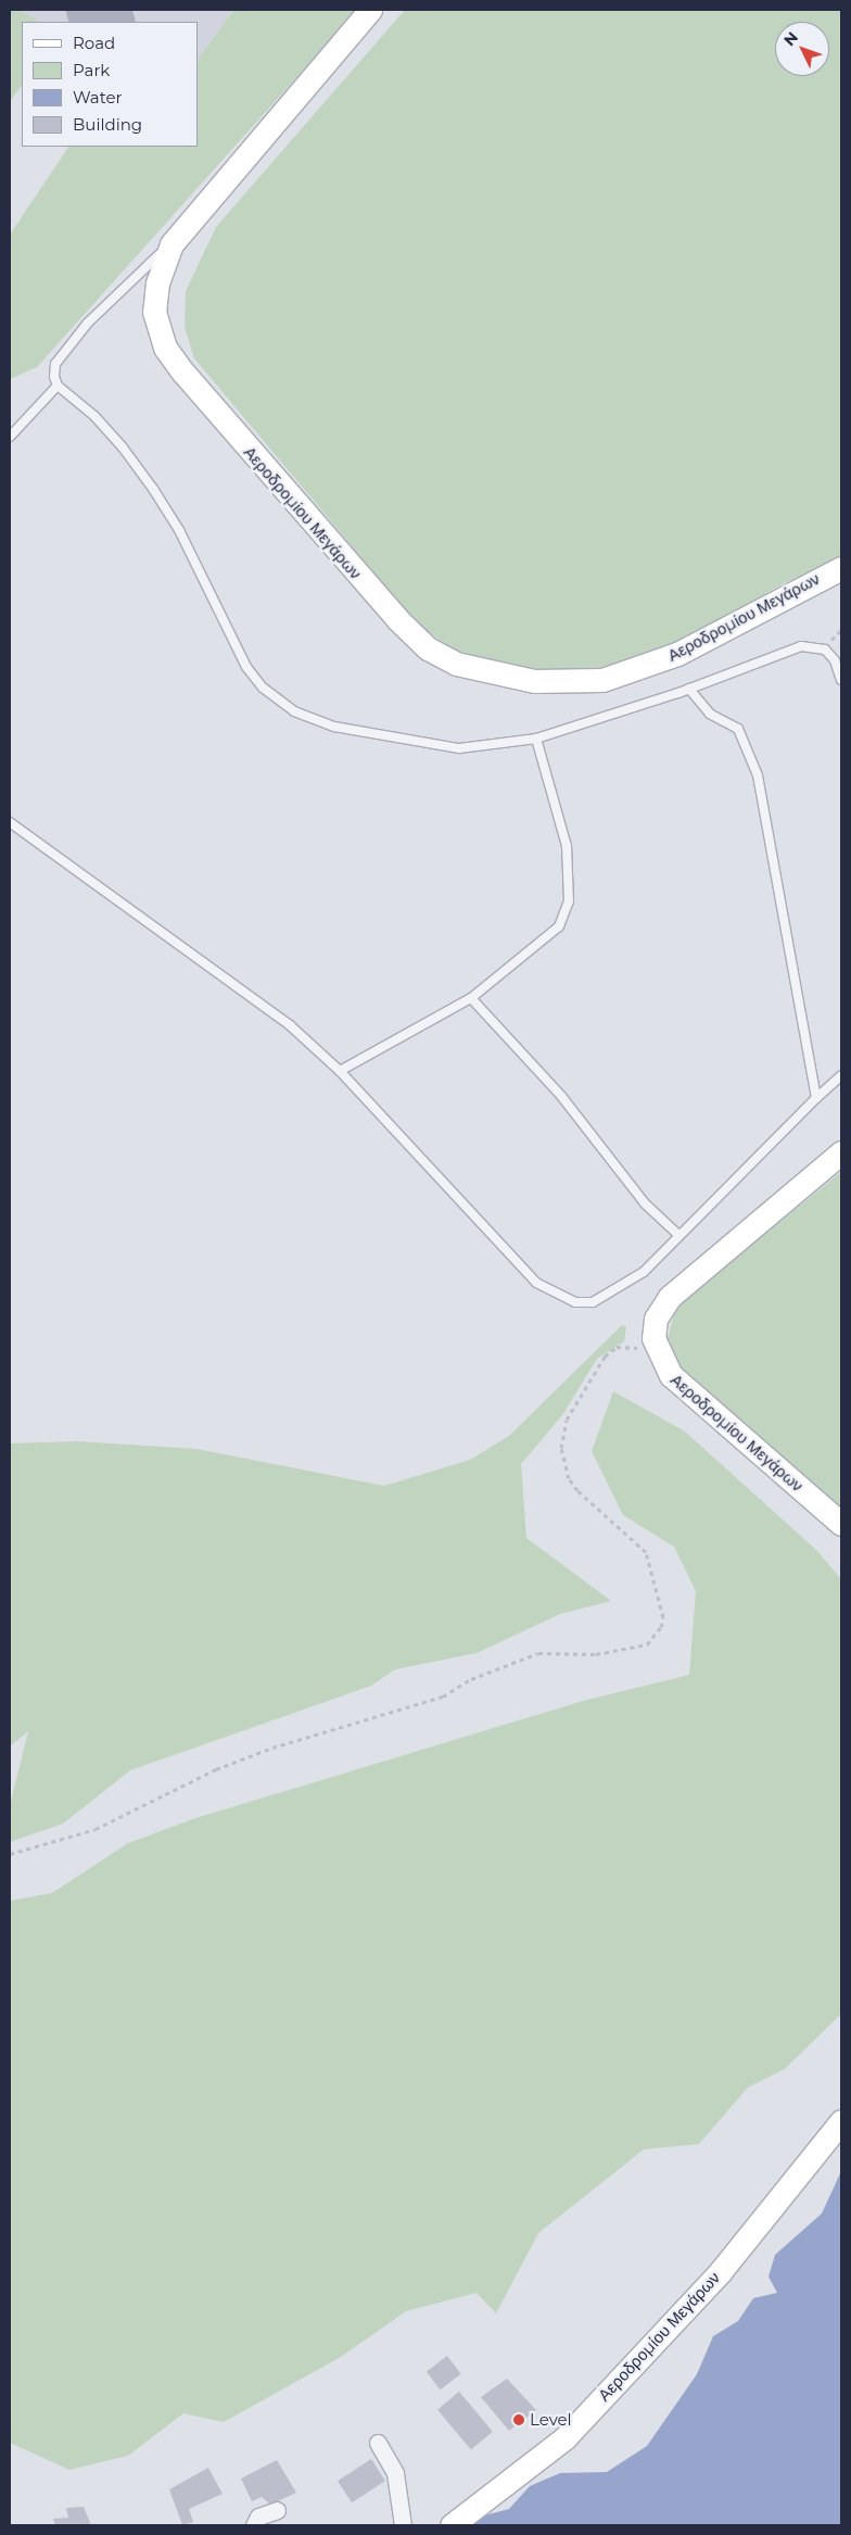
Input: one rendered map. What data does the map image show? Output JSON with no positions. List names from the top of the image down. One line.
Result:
{"streets":{"main road":["Αεροδρομίου Μεγάρων"]},"places":["Level"],"legend":["Road","Park","Water","Building"],"north":"top left"}
